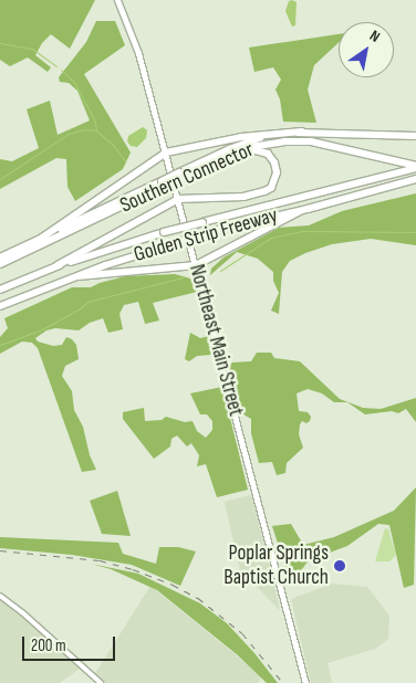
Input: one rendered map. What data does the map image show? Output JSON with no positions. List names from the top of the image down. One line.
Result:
{"streets":{"highway":["Southern Connector","Golden Strip Freeway"],"main road":["Northeast Main Street"]},"crossings":[["Southern Connector","Golden Strip Freeway"]],"places":["Poplar Springs Baptist Church"],"scale_bar":"200 m","north":"top right"}
